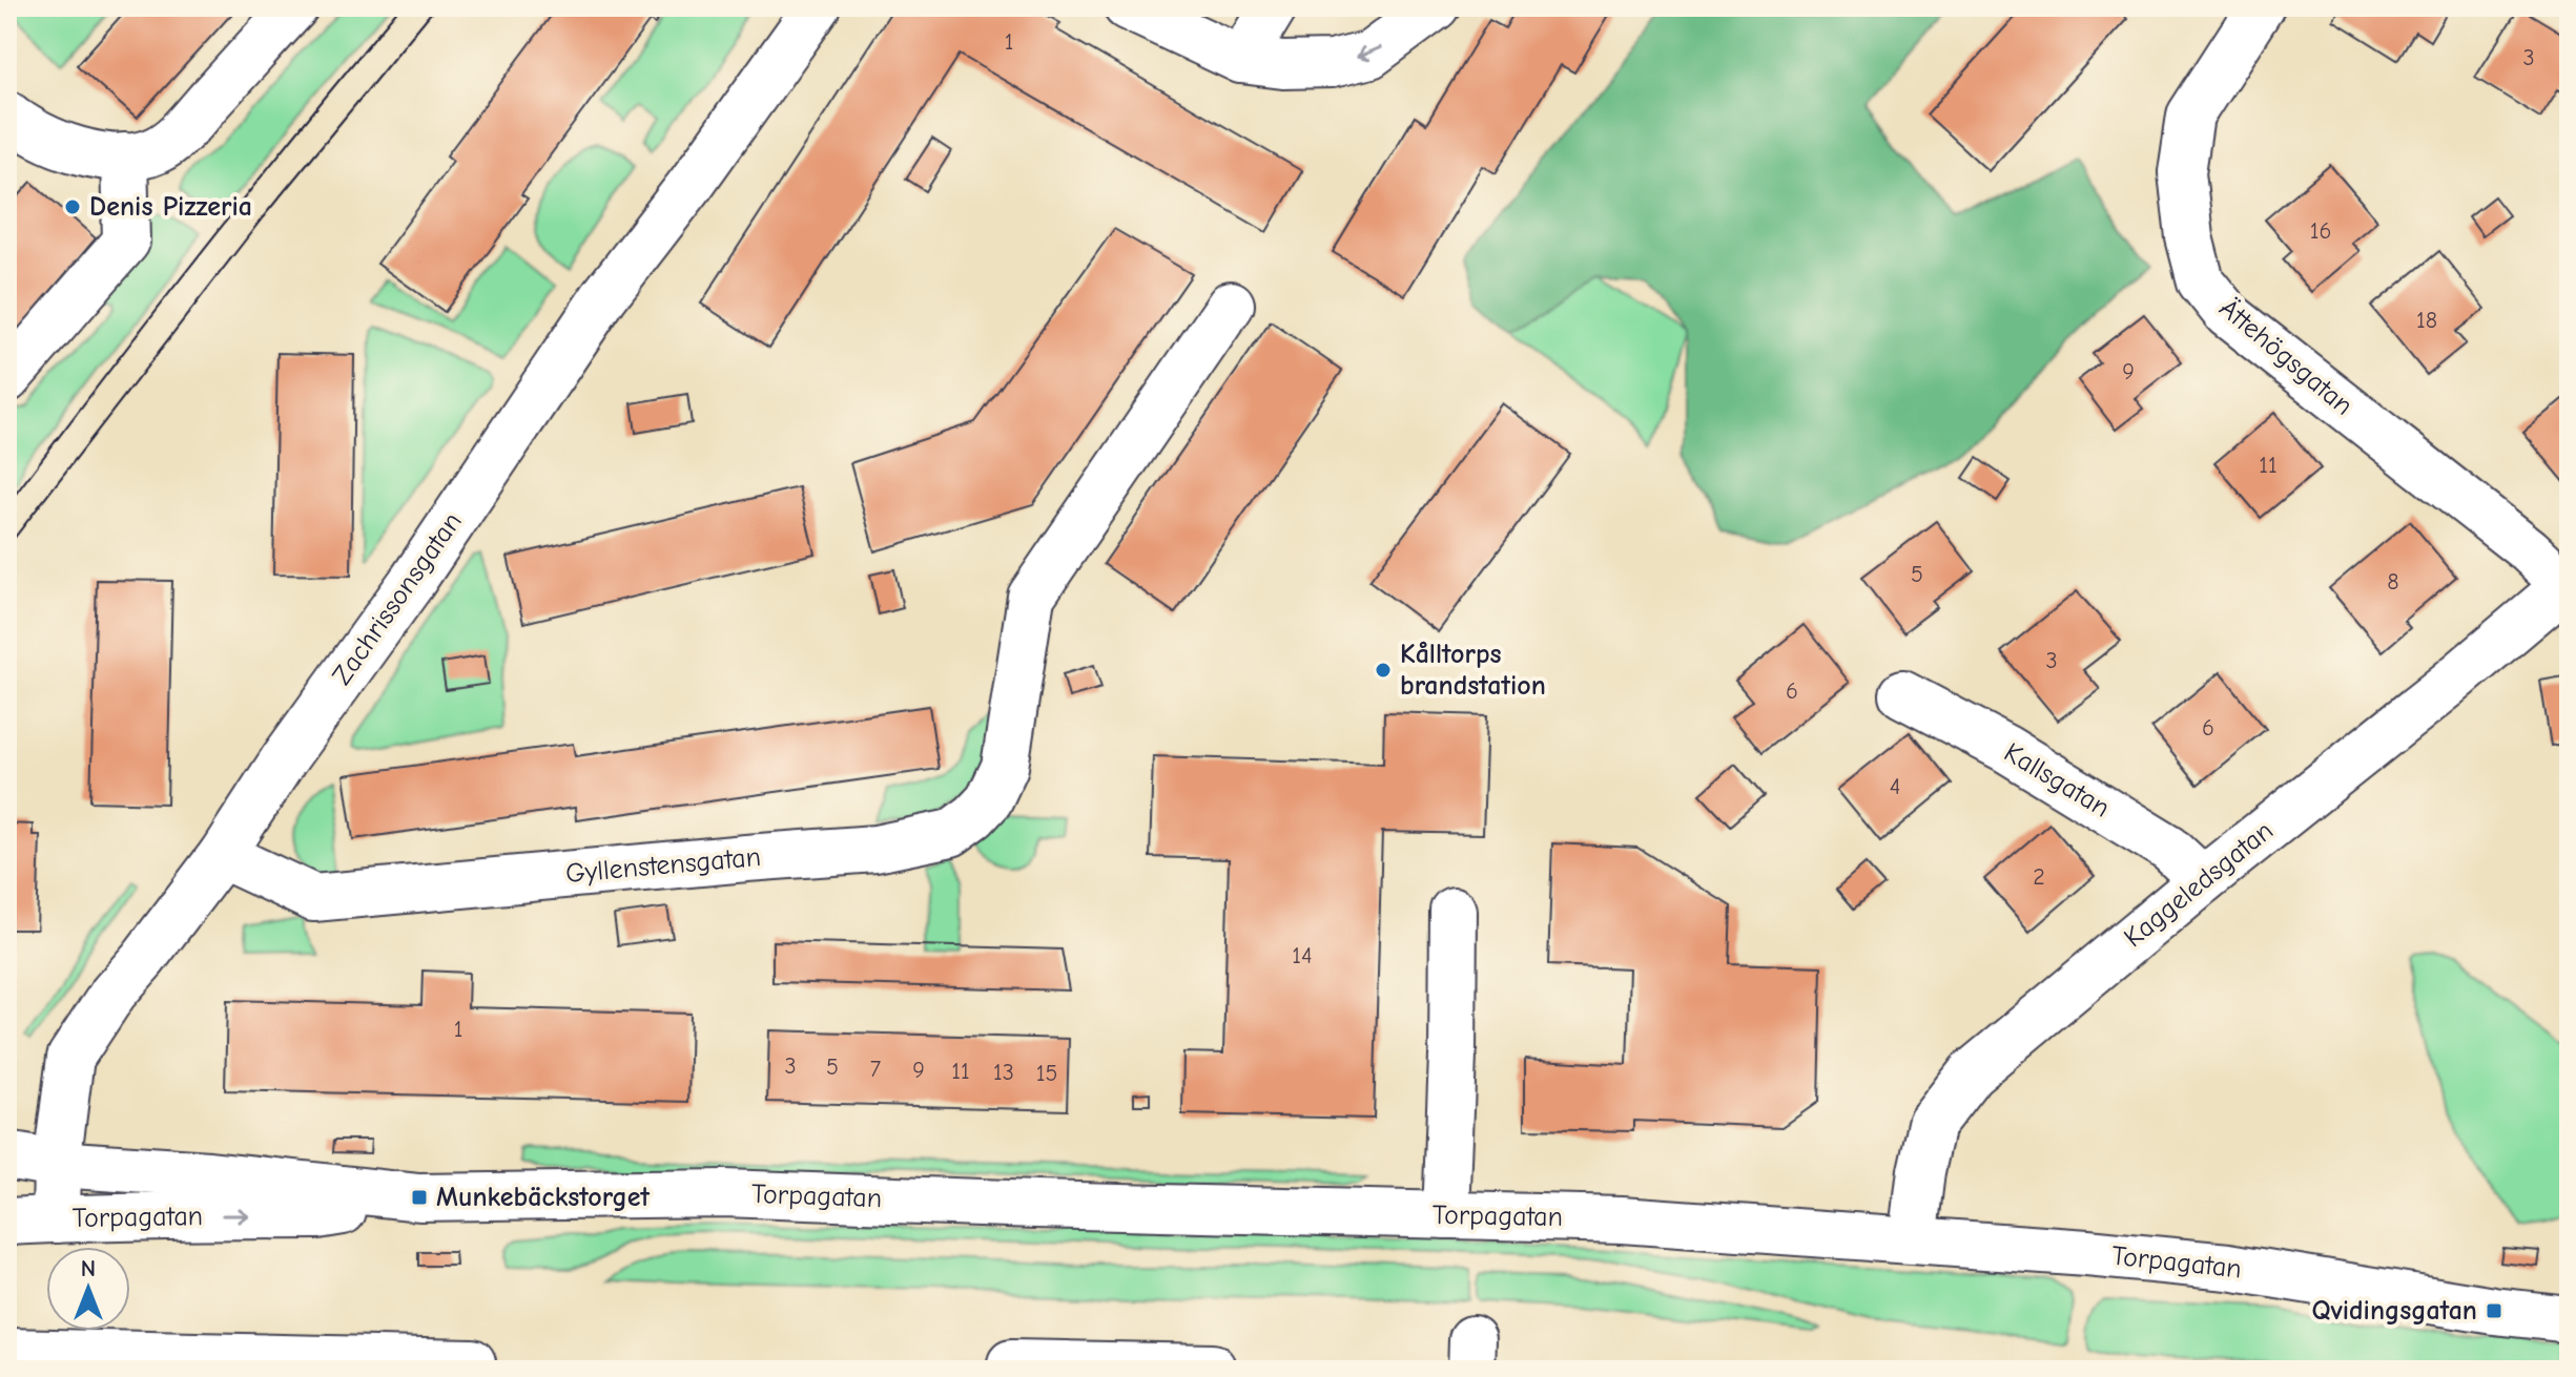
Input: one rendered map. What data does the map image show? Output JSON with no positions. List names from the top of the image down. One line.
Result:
{"streets":{"street":["Ättehögsgatan","Zachrissonsgatan","Kallsgatan","Gyllenstensgatan","Kaggeledsgatan","Torpagatan"]},"crossings":[["Ättehögsgatan","Kaggeledsgatan"],["Zachrissonsgatan","Gyllenstensgatan"],["Zachrissonsgatan","Torpagatan"],["Kallsgatan","Kaggeledsgatan"],["Kaggeledsgatan","Torpagatan"]],"places":{"other":["Denis Pizzeria","Kålltorps brandstation"],"transit":["Munkebäckstorget","Qvidingsgatan"]},"house_numbers":["1","3","16","18","9","11","5","8","3","6","6","4","2","14","1","3","5","7","9","11","13","15"],"north":"top"}
